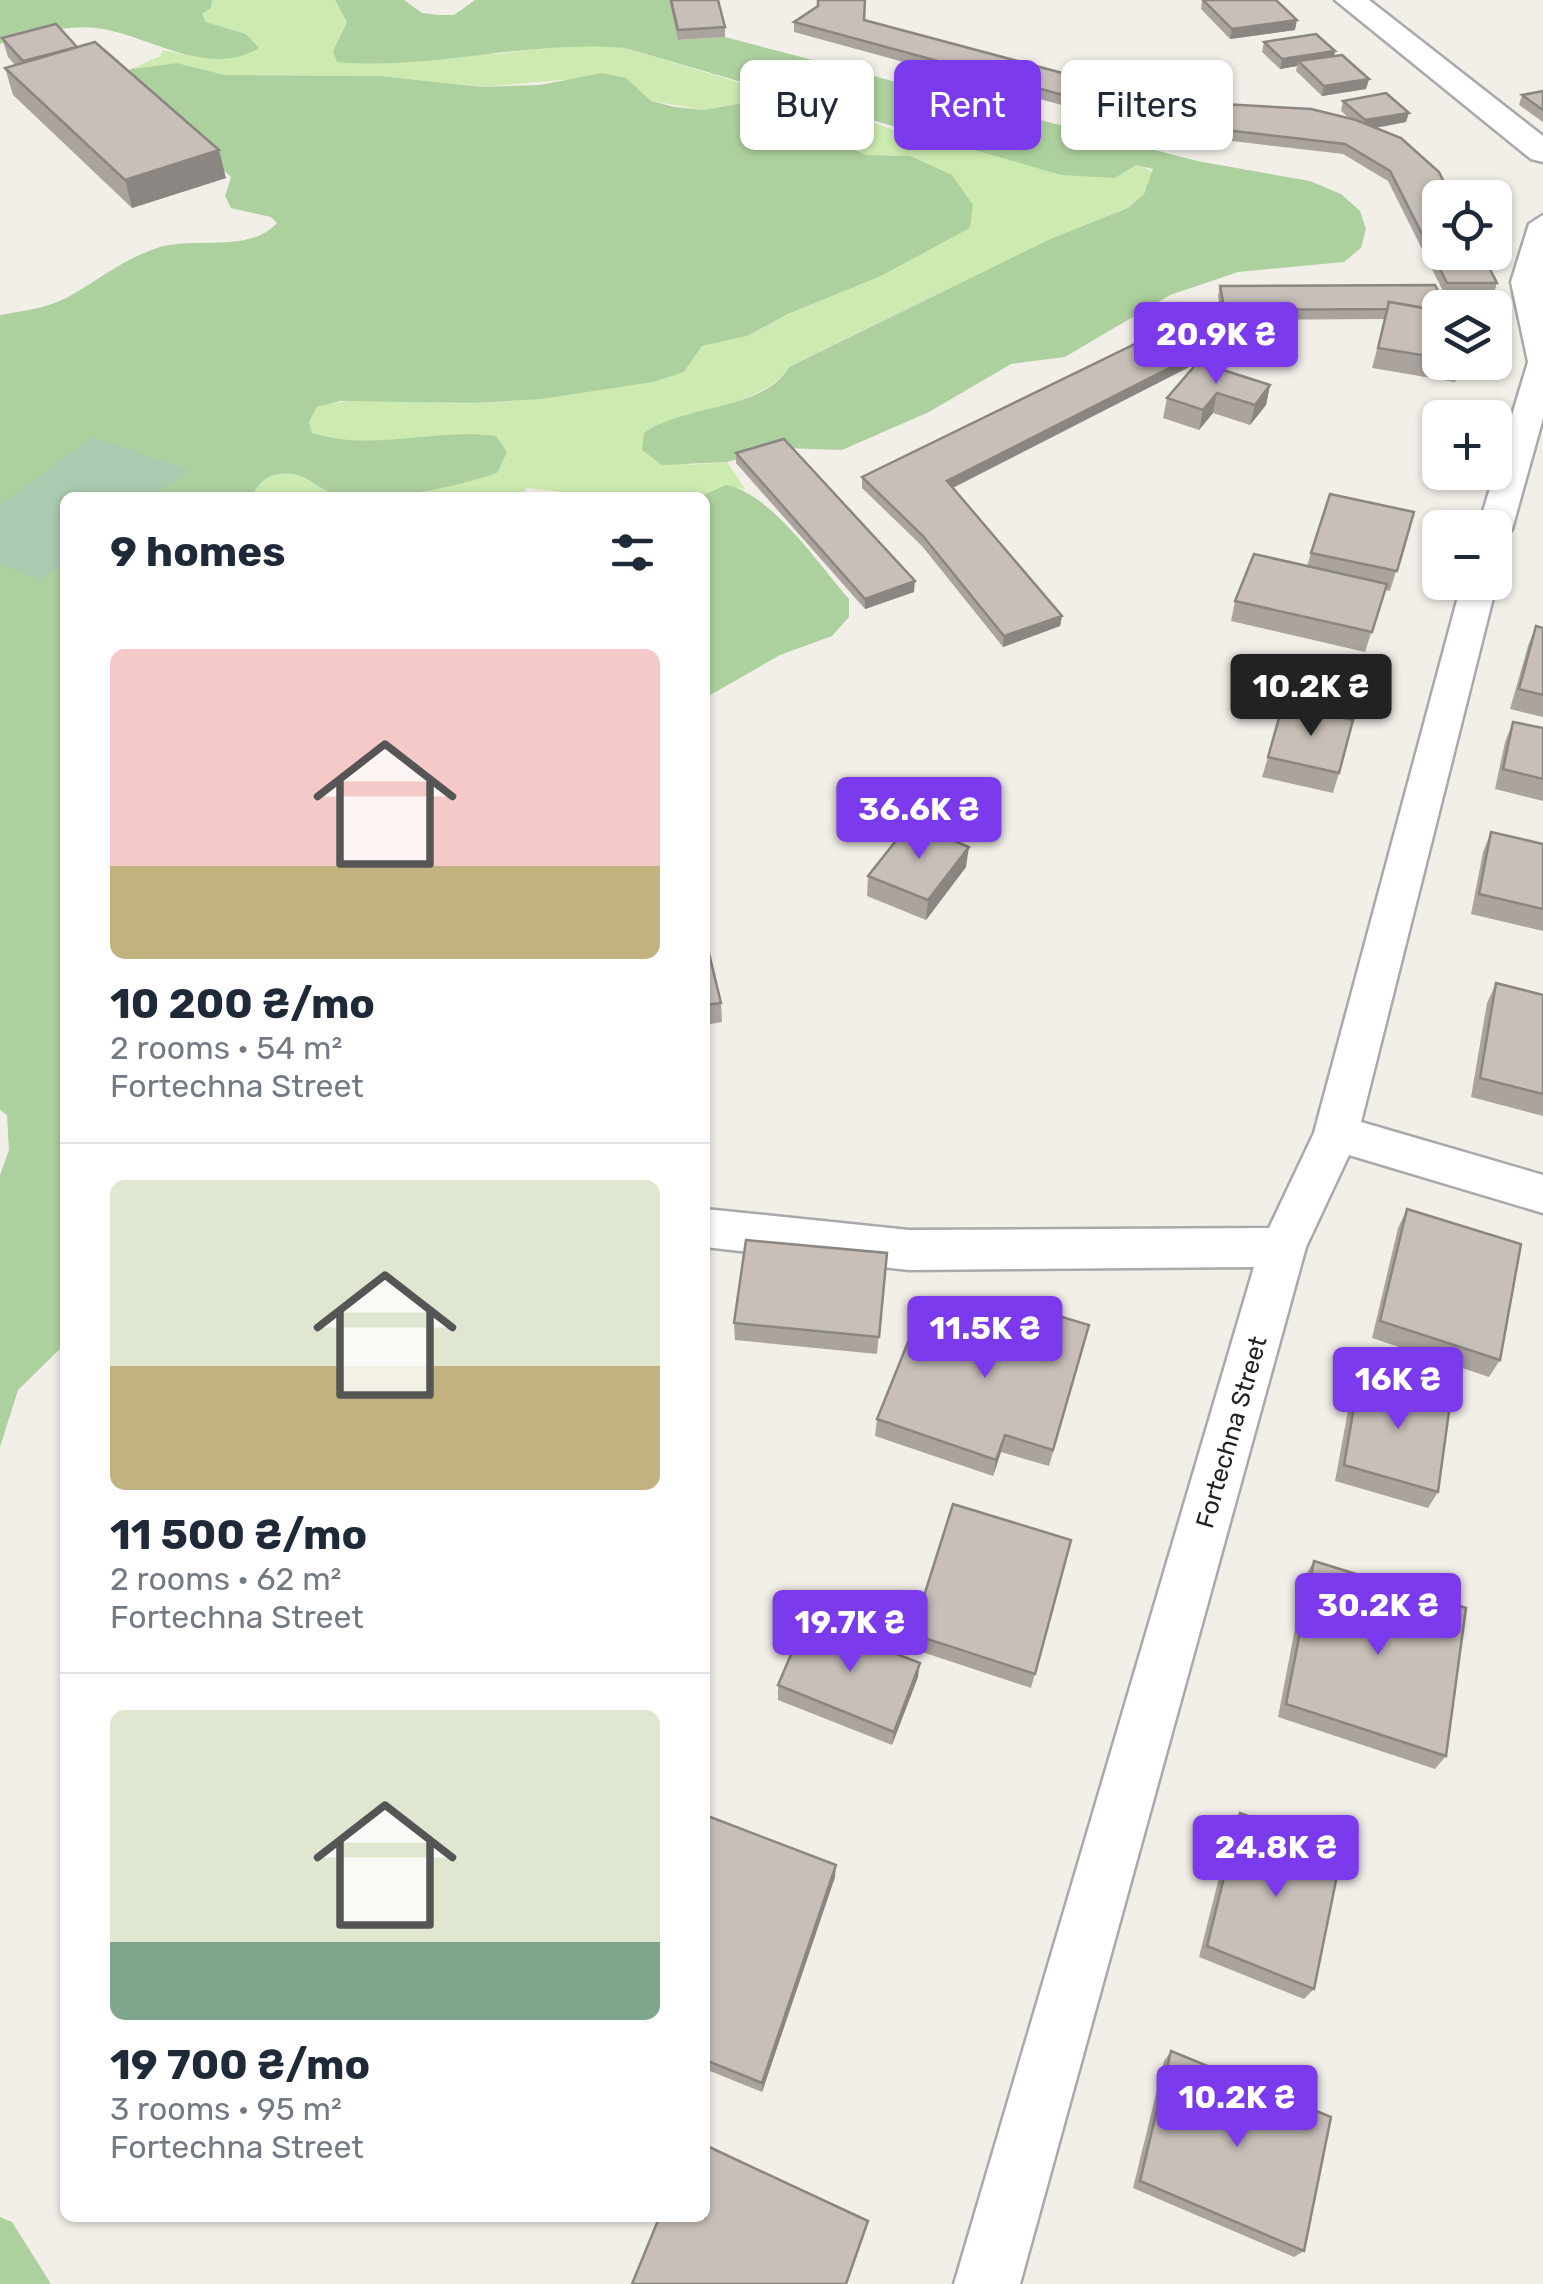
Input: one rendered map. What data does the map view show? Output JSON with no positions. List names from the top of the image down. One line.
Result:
{"streets":{"street":["Fortechna Street"]},"page":{"chip":["Buy","Rent","Filters"],"map_buttons":["+","−"],"price":["20.9K ₴","10.2K ₴","36.6K ₴","11.5K ₴","16K ₴","30.2K ₴","19.7K ₴","24.8K ₴","10.2K ₴"],"heading":"9 homes","list":[{"name":"10 200 ₴/mo","note":"2 rooms · 54 m² · Fortechna Street"},{"name":"11 500 ₴/mo","note":"2 rooms · 62 m² · Fortechna Street"},{"name":"19 700 ₴/mo","note":"3 rooms · 95 m² · Fortechna Street"}]}}
